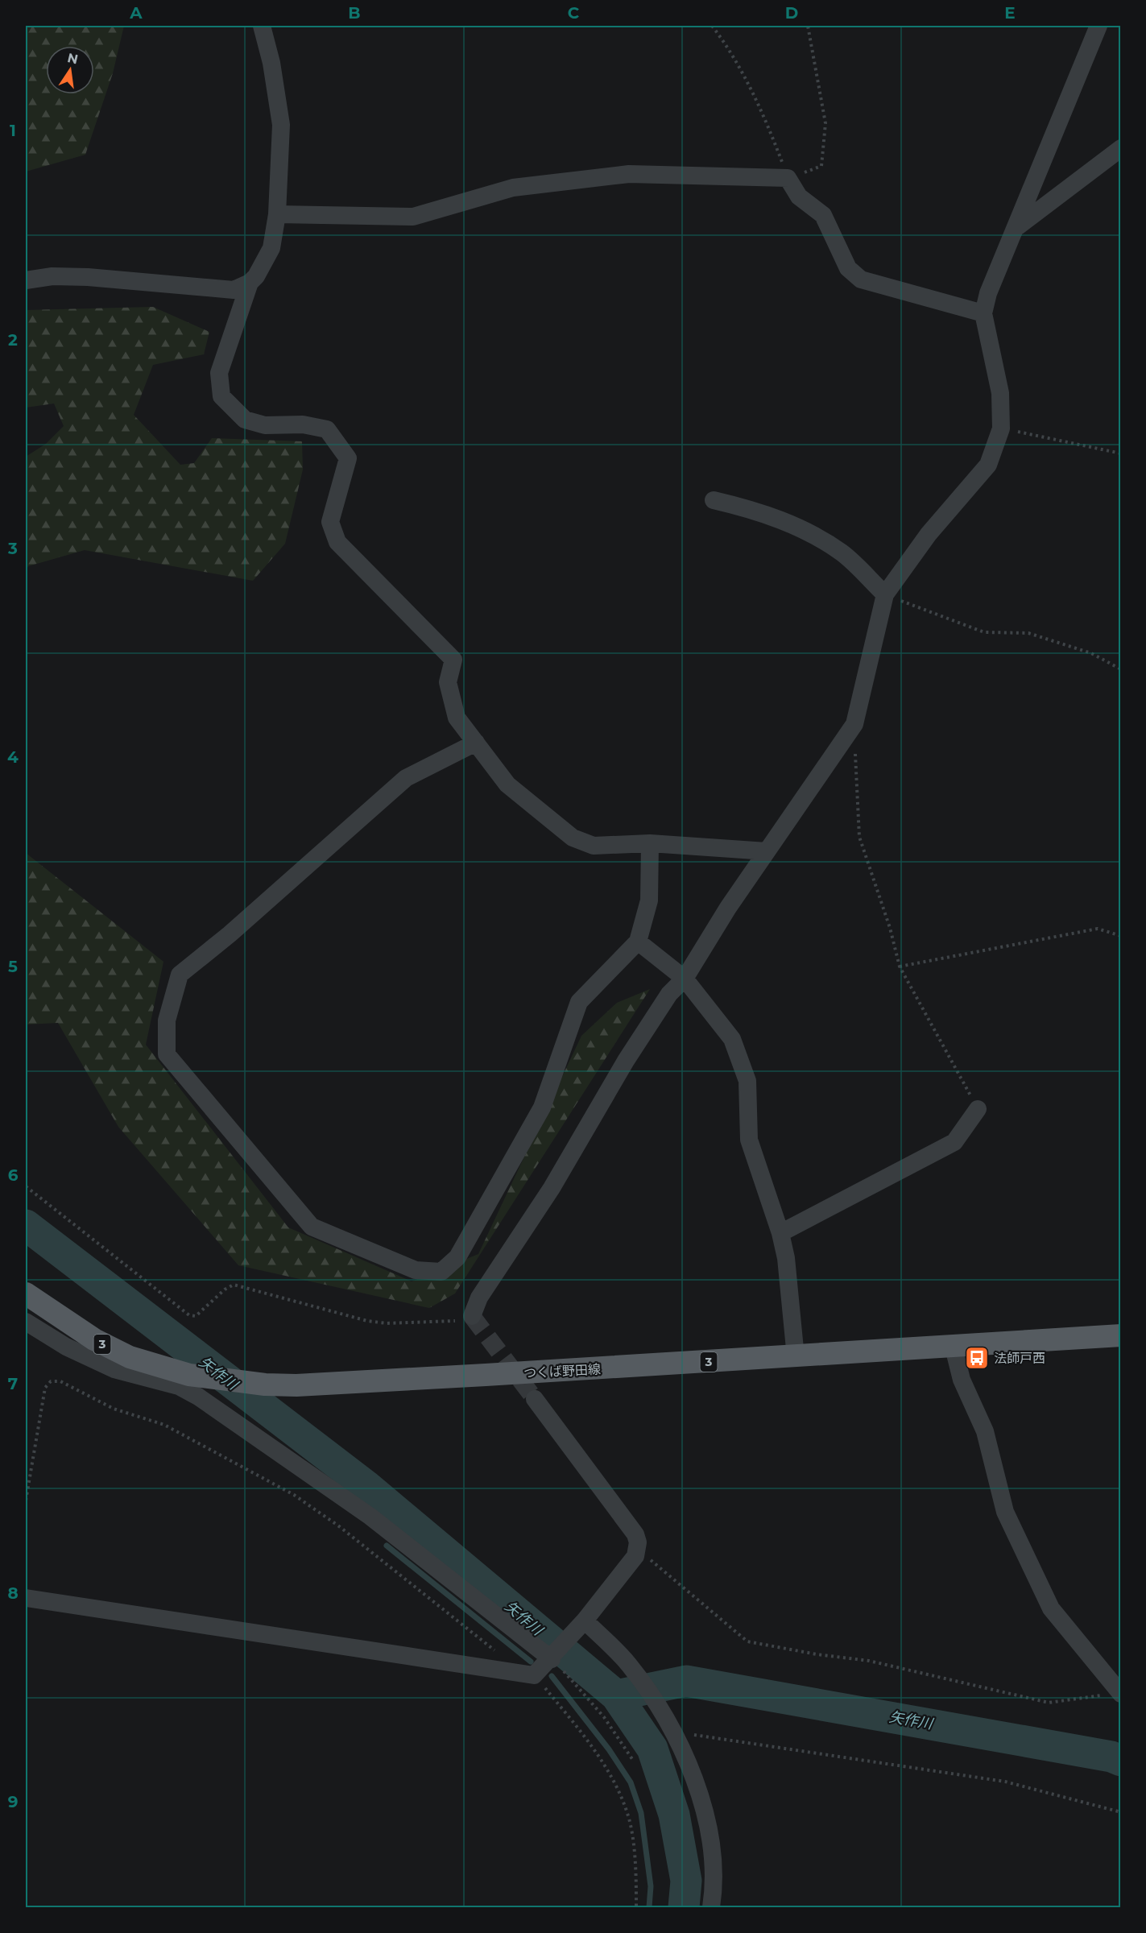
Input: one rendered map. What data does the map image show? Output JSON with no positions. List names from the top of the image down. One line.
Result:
{"streets":{"main road":["3","つくば野田線"]},"water":["矢作川"],"places":{"bus stop":["法師戸西"]},"north":"top","grid":{"columns":["A","B","C","D","E"],"rows":["1","2","3","4","5","6","7","8","9"]}}
